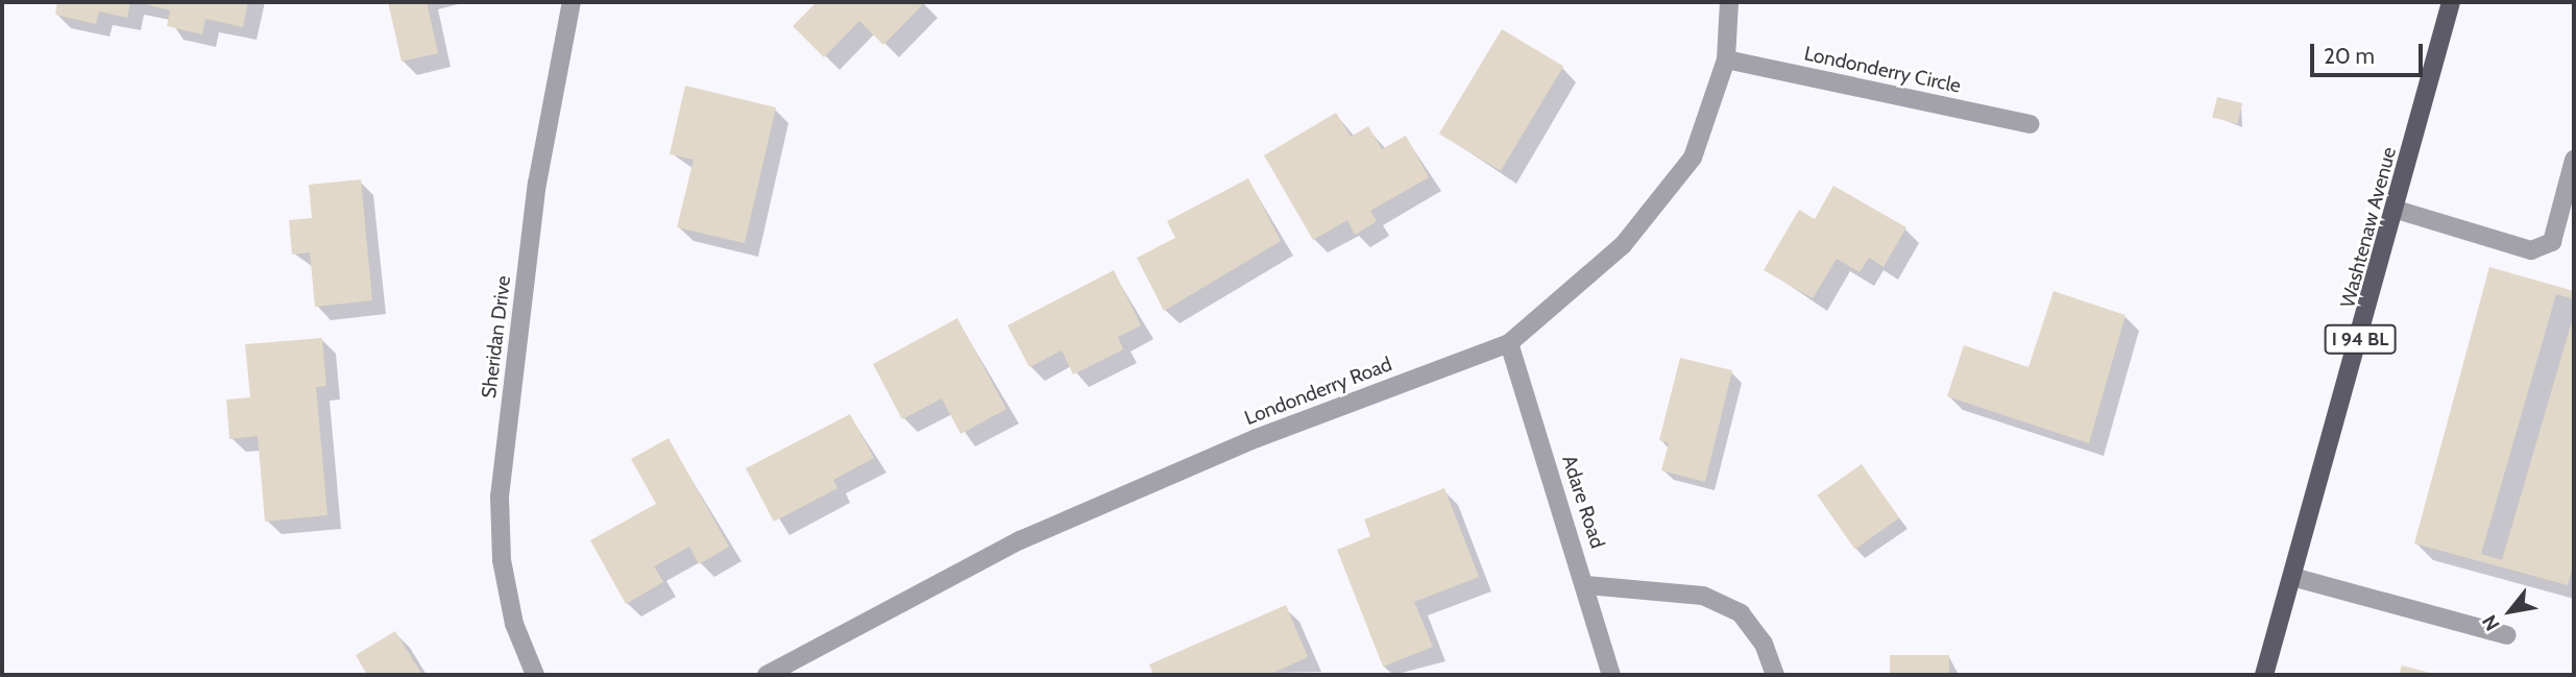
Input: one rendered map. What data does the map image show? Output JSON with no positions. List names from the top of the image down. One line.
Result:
{"streets":{"main road":["Washtenaw Avenue","I 94 BL"],"street":["Londonderry Circle","Sheridan Drive","Londonderry Road","Adare Road"]},"crossings":[["Londonderry Circle","Londonderry Road"],["Londonderry Road","Adare Road"]],"scale_bar":"20 m","north":"bottom left"}
